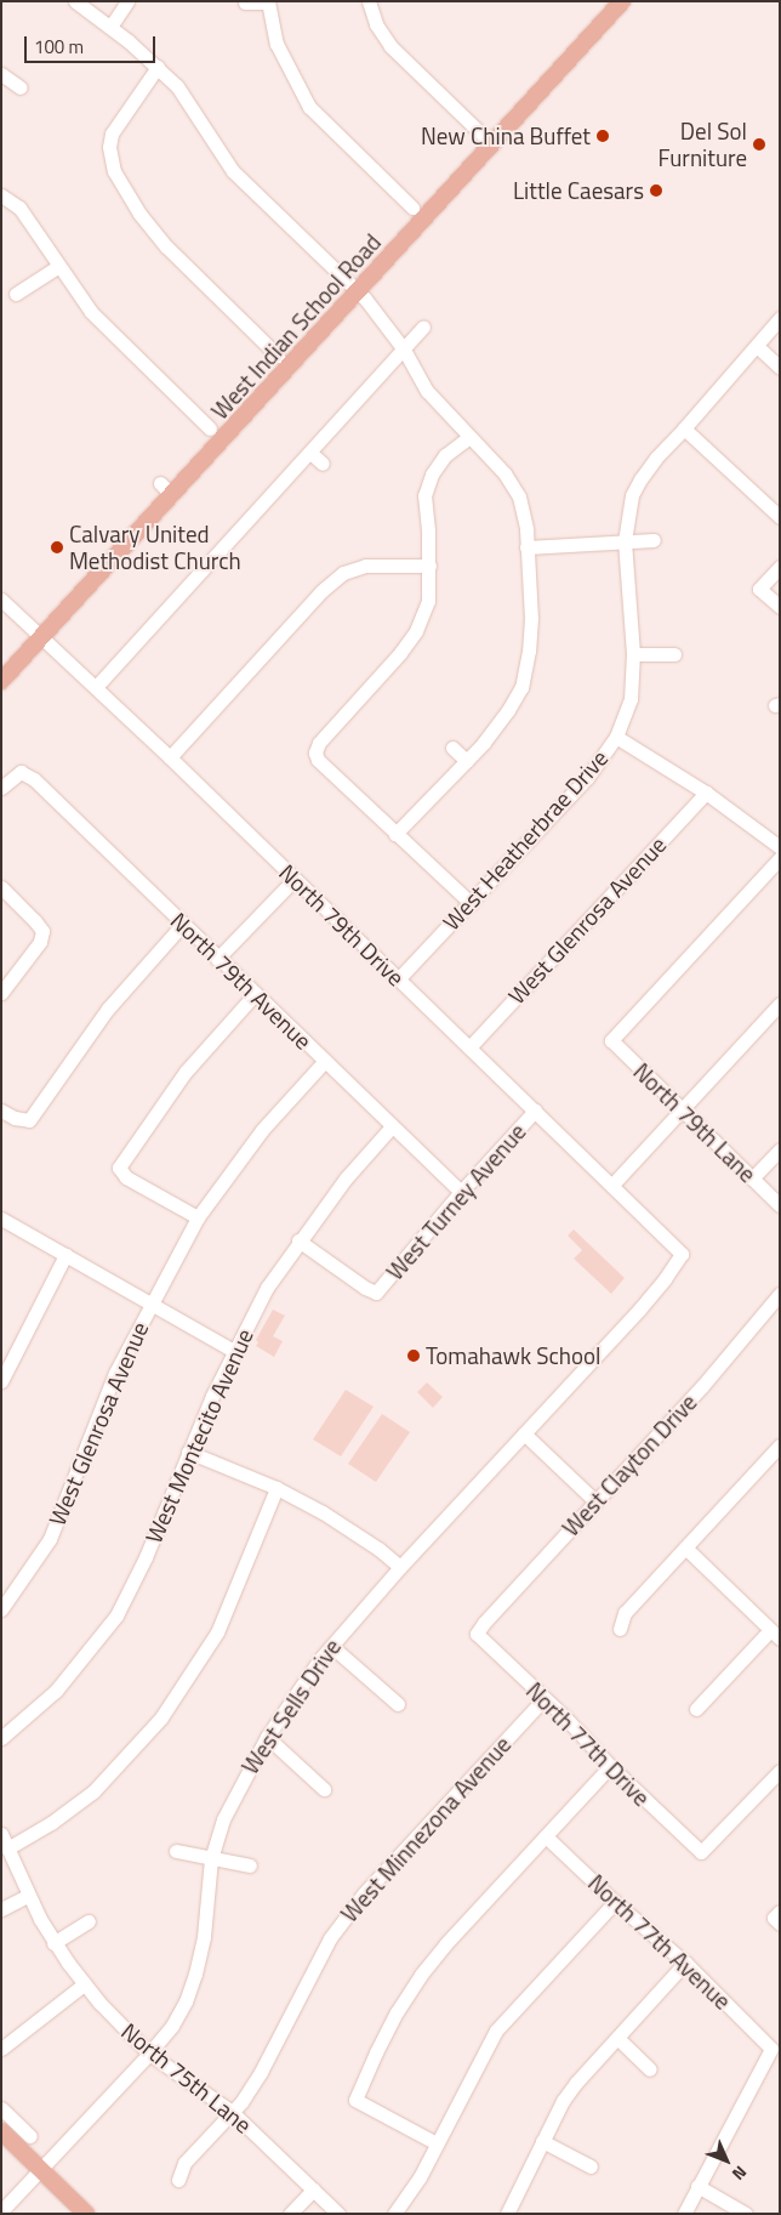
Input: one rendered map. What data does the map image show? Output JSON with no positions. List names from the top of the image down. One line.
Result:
{"streets":{"main road":["West Indian School Road"],"street":["West Heatherbrae Drive","West Glenrosa Avenue","North 79th Drive","North 79th Avenue","North 79th Lane","West Turney Avenue","West Montecito Avenue","West Clayton Drive","West Sells Drive","North 77th Drive","West Minnezona Avenue","North 77th Avenue","North 75th Lane"]},"crossings":[["West Indian School Road","North 79th Drive"],["West Heatherbrae Drive","North 79th Drive"],["West Glenrosa Avenue","North 79th Drive"],["West Glenrosa Avenue","North 79th Avenue"],["North 79th Drive","West Turney Avenue"],["North 79th Drive","West Sells Drive"],["North 79th Avenue","West Turney Avenue"],["North 79th Avenue","West Montecito Avenue"],["West Turney Avenue","West Montecito Avenue"],["West Clayton Drive","North 77th Drive"],["West Sells Drive","North 75th Lane"],["North 77th Drive","West Minnezona Avenue"],["West Minnezona Avenue","North 75th Lane"]],"places":["New China Buffet","Del Sol Furniture","Little Caesars","Calvary United Methodist Church","Tomahawk School"],"scale_bar":"100 m","north":"bottom right"}
